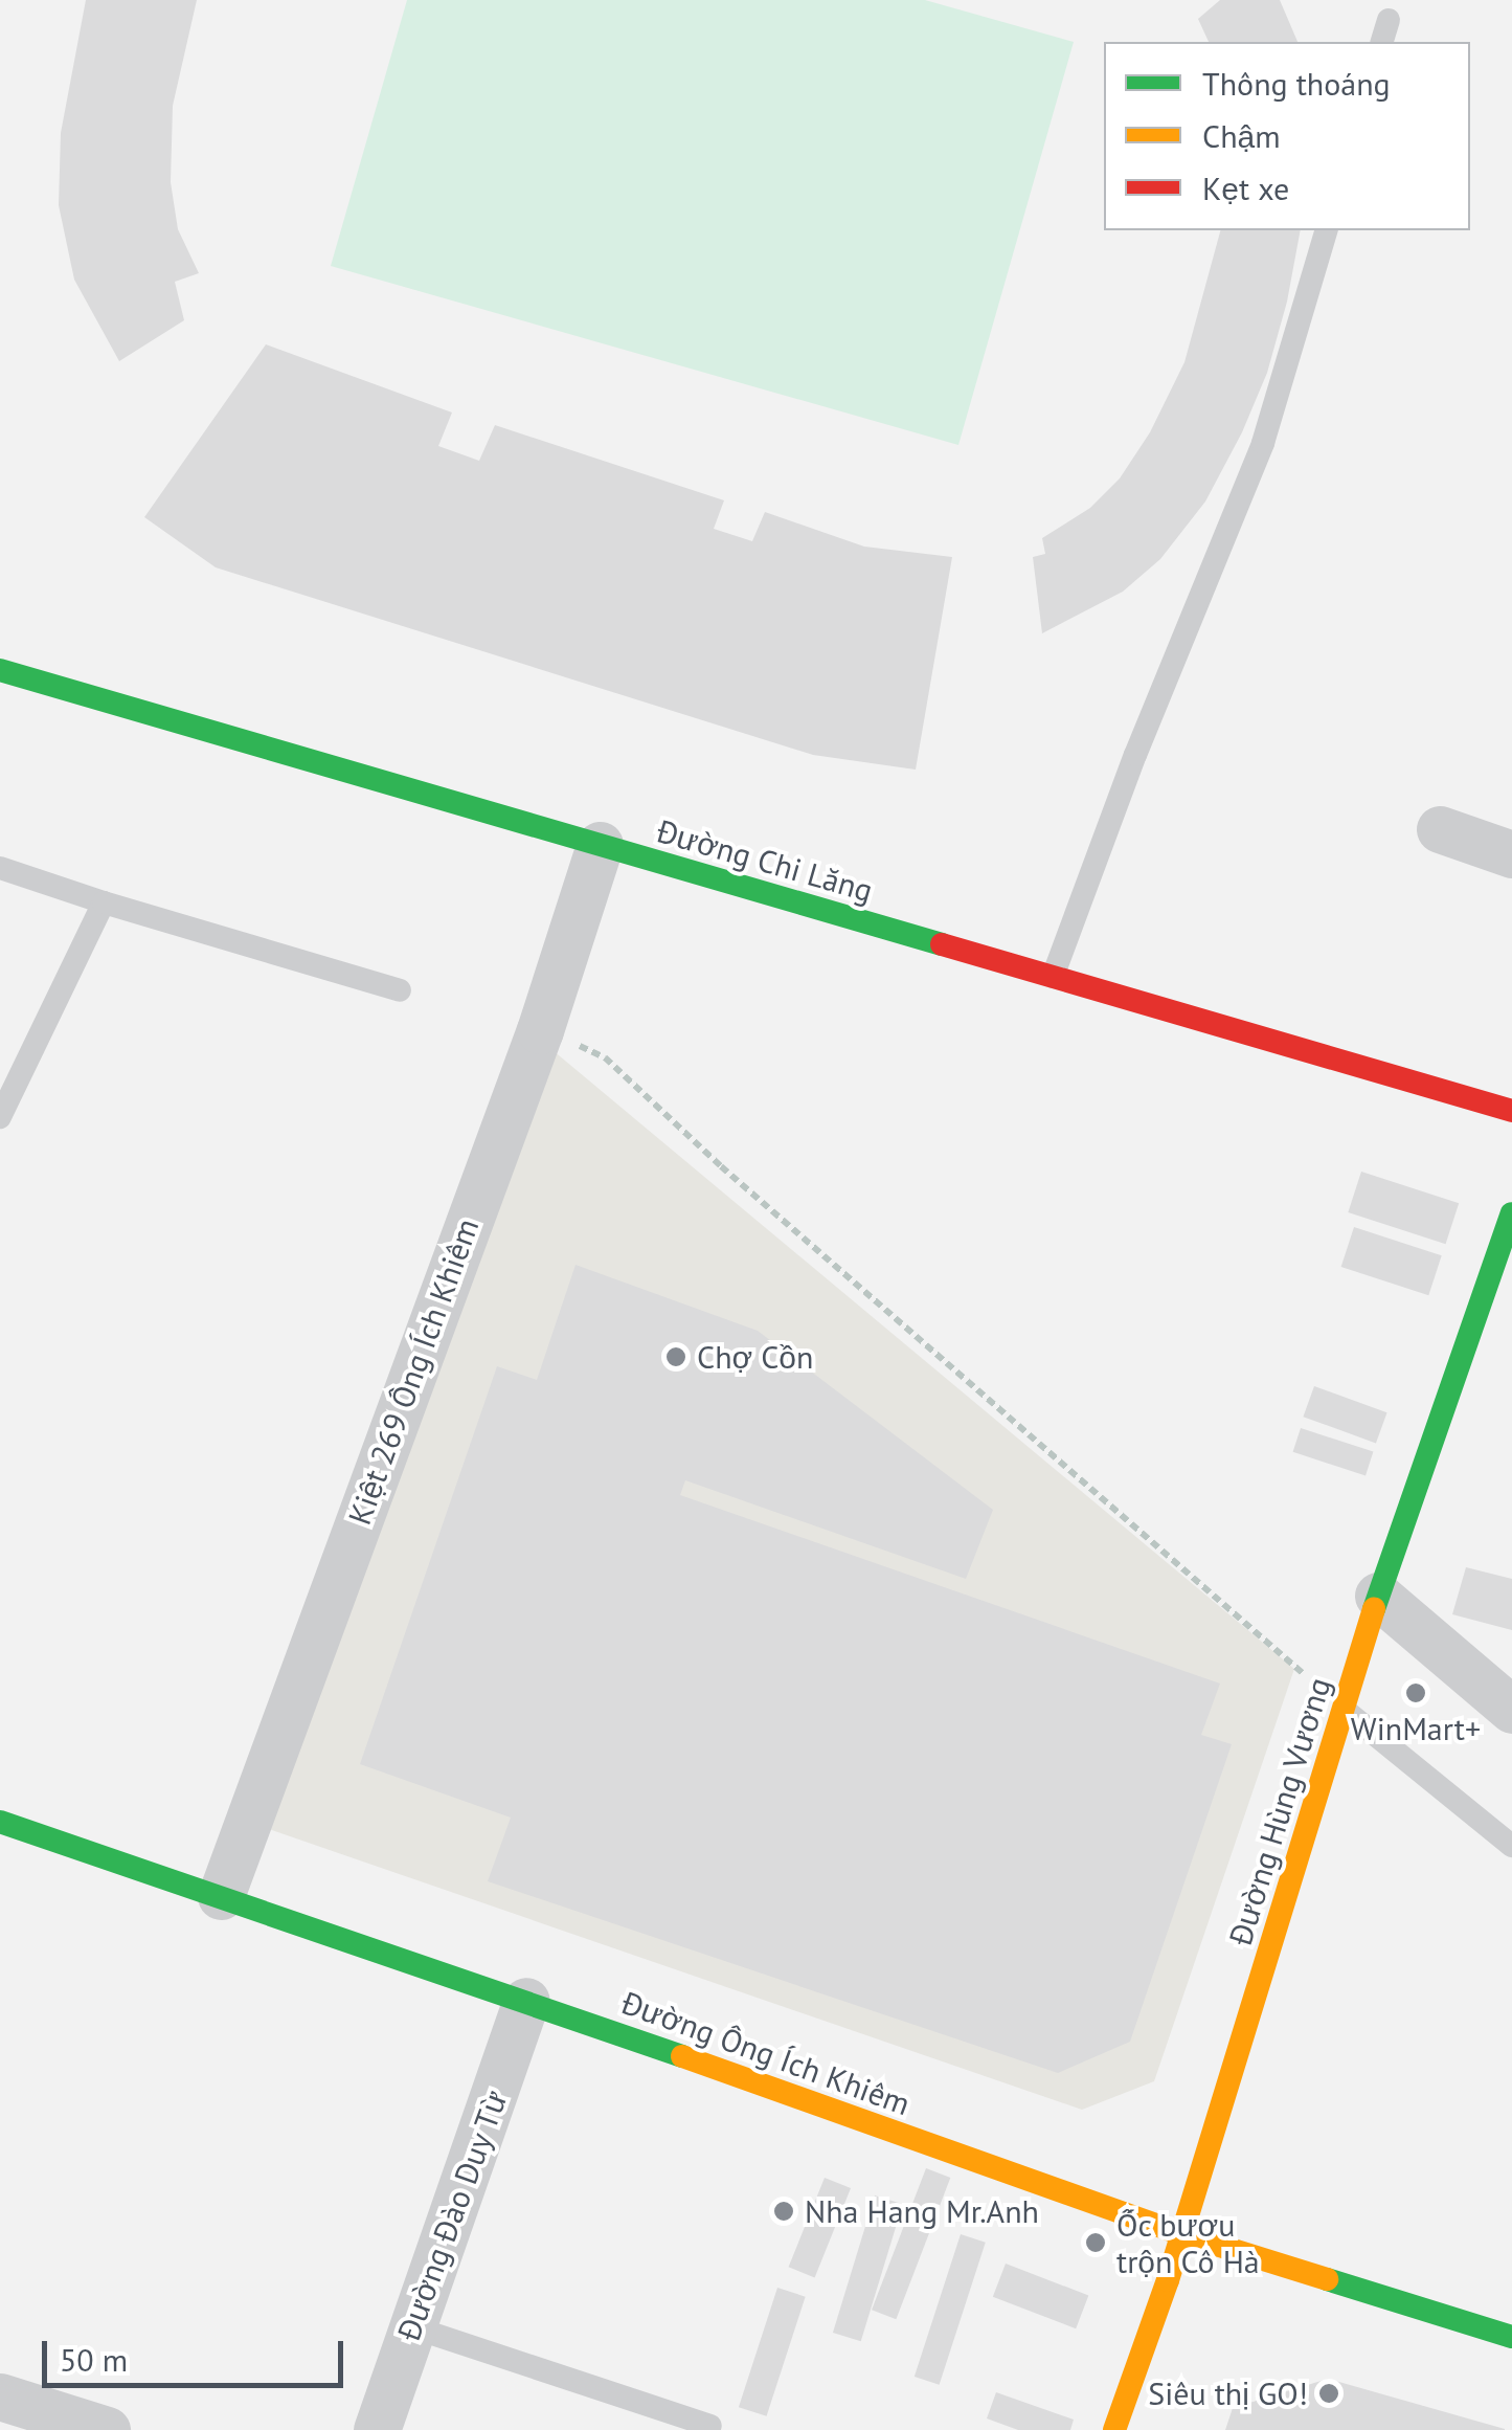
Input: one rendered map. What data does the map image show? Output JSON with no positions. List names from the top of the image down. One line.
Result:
{"streets":{"street":["Đường Chi Lăng","Kiệt 269 Ông Ích Khiêm","Đường Hùng Vương","Đường Ông Ích Khiêm","Đường Đào Duy Từ"]},"crossings":[["Đường Chi Lăng","Kiệt 269 Ông Ích Khiêm"],["Kiệt 269 Ông Ích Khiêm","Đường Ông Ích Khiêm"],["Đường Hùng Vương","Đường Ông Ích Khiêm"],["Đường Ông Ích Khiêm","Đường Đào Duy Từ"]],"places":["Chợ Cồn","WinMart+","Nha Hang Mr.Anh","Ốc bươu trộn Cô Hà","Siêu thị GO!"],"legend":["Thông thoáng","Chậm","Kẹt xe"],"scale_bar":"50 m"}
